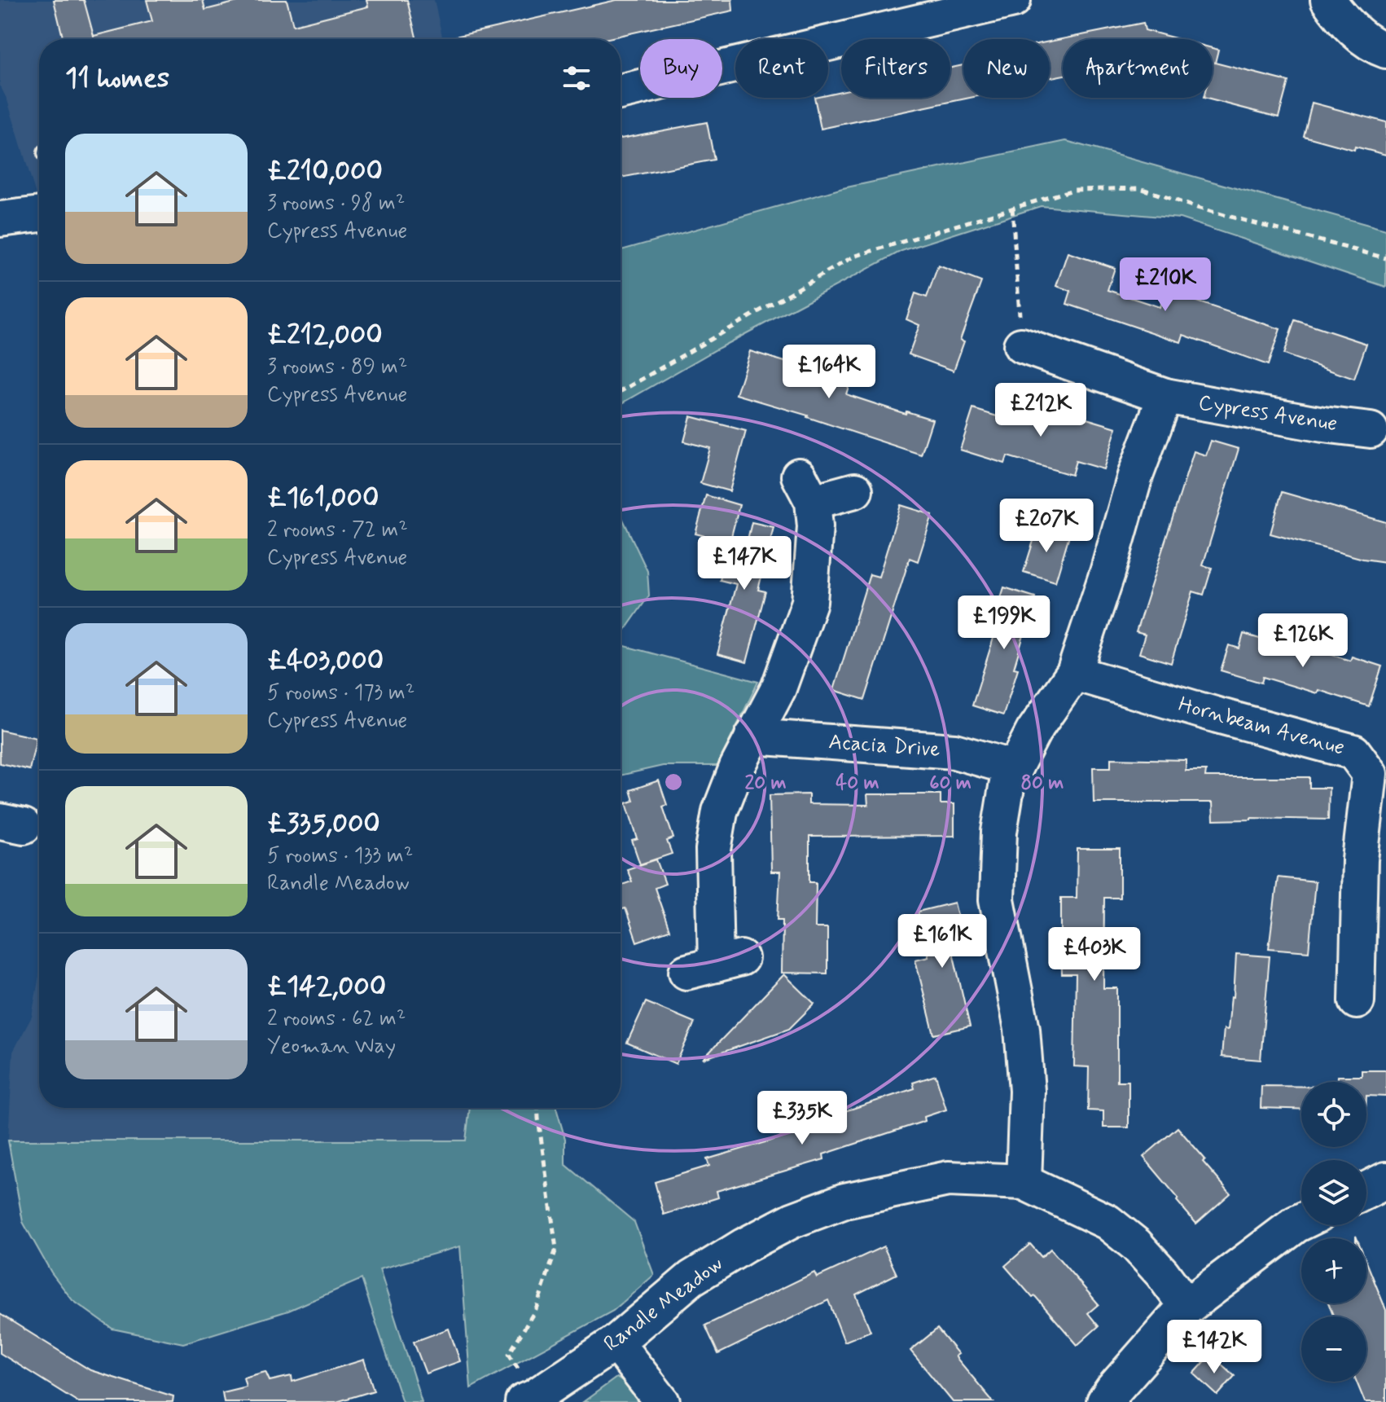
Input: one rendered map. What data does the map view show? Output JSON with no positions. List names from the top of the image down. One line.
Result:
{"streets":{"street":["Cypress Avenue","Hornbeam Avenue","Acacia Drive","Randle Meadow"]},"page":{"chip":["Buy","Rent","Filters","New","Apartment"],"heading":"11 homes","list":[{"name":"£210,000","note":"3 rooms · 98 m² · Cypress Avenue"},{"name":"£212,000","note":"3 rooms · 89 m² · Cypress Avenue"},{"name":"£161,000","note":"2 rooms · 72 m² · Cypress Avenue"},{"name":"£403,000","note":"5 rooms · 173 m² · Cypress Avenue"},{"name":"£335,000","note":"5 rooms · 133 m² · Randle Meadow"},{"name":"£142,000","note":"2 rooms · 62 m² · Yeoman Way"}],"price":["£210K","£164K","£212K","£207K","£147K","£199K","£126K","£161K","£403K","£335K","£142K"],"map_buttons":["+","−"]},"rings":["20 m","40 m","60 m","80 m"]}
